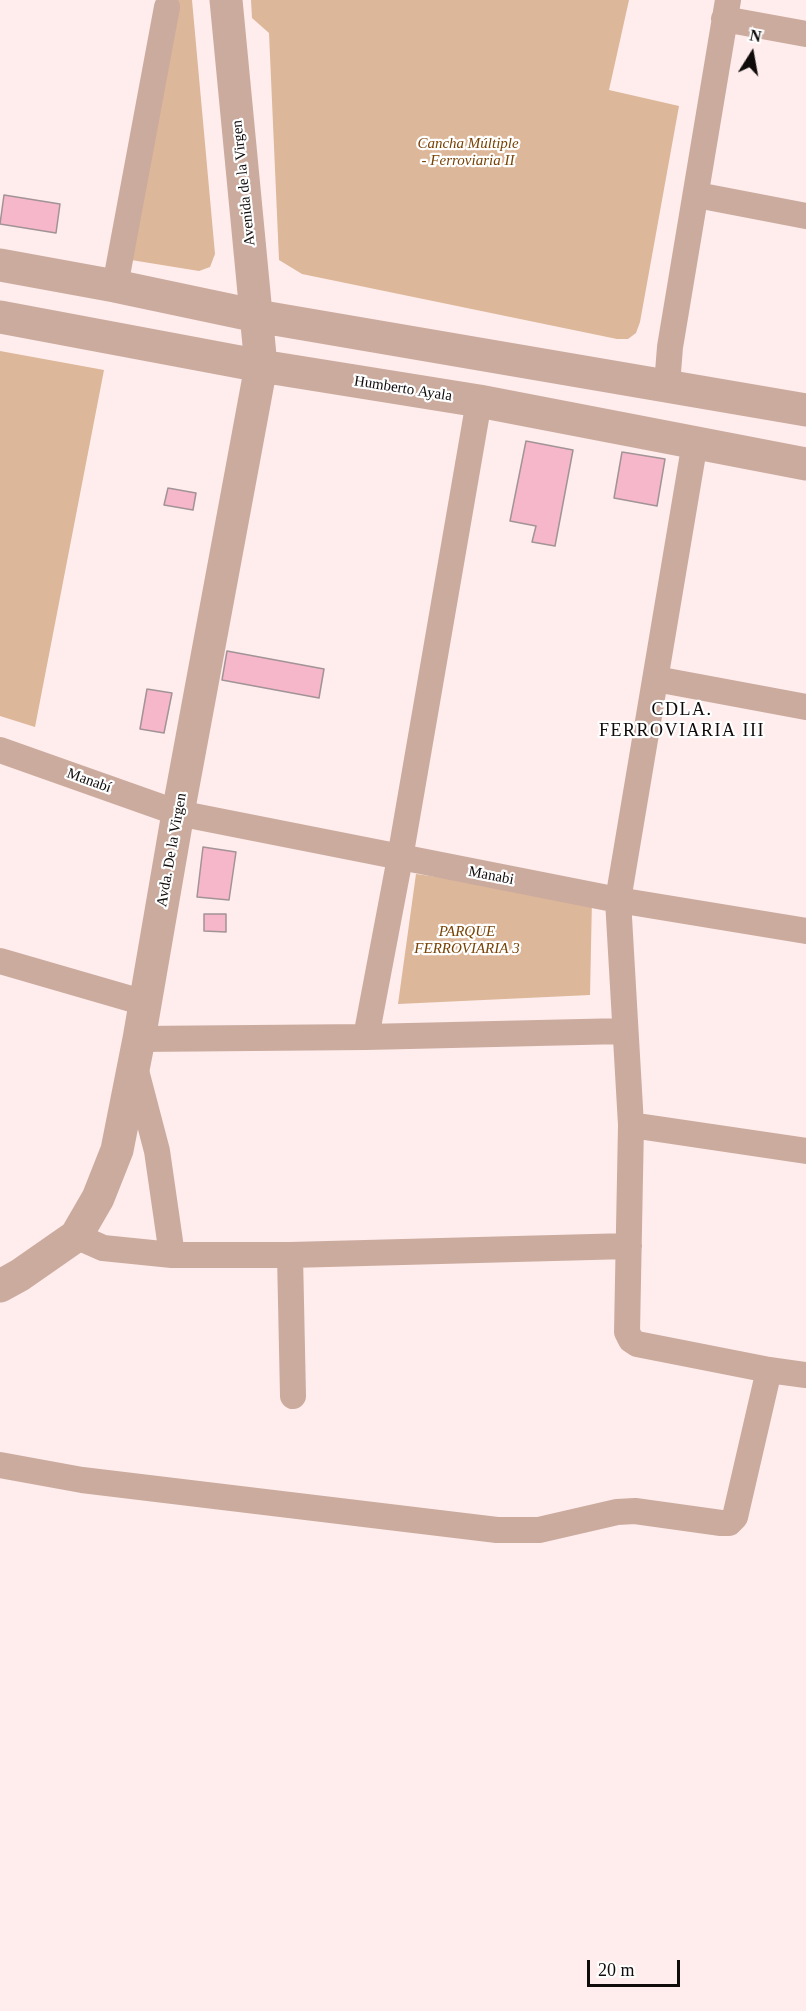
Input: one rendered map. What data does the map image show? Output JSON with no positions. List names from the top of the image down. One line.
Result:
{"streets":{"street":["Avenida de la Virgen","Humberto Ayala","Manabí","Avda. De la Virgen","Manabi"]},"crossings":[["Avenida de la Virgen","Humberto Ayala"],["Avenida de la Virgen","Avda. De la Virgen"],["Humberto Ayala","Avda. De la Virgen"],["Manabí","Avda. De la Virgen"],["Manabí","Manabi"],["Avda. De la Virgen","Manabi"]],"districts":["CDLA. FERROVIARIA III"],"parks":["Cancha Múltiple - Ferroviaria II","PARQUE FERROVIARIA 3"],"scale_bar":"20 m","north":"top"}
